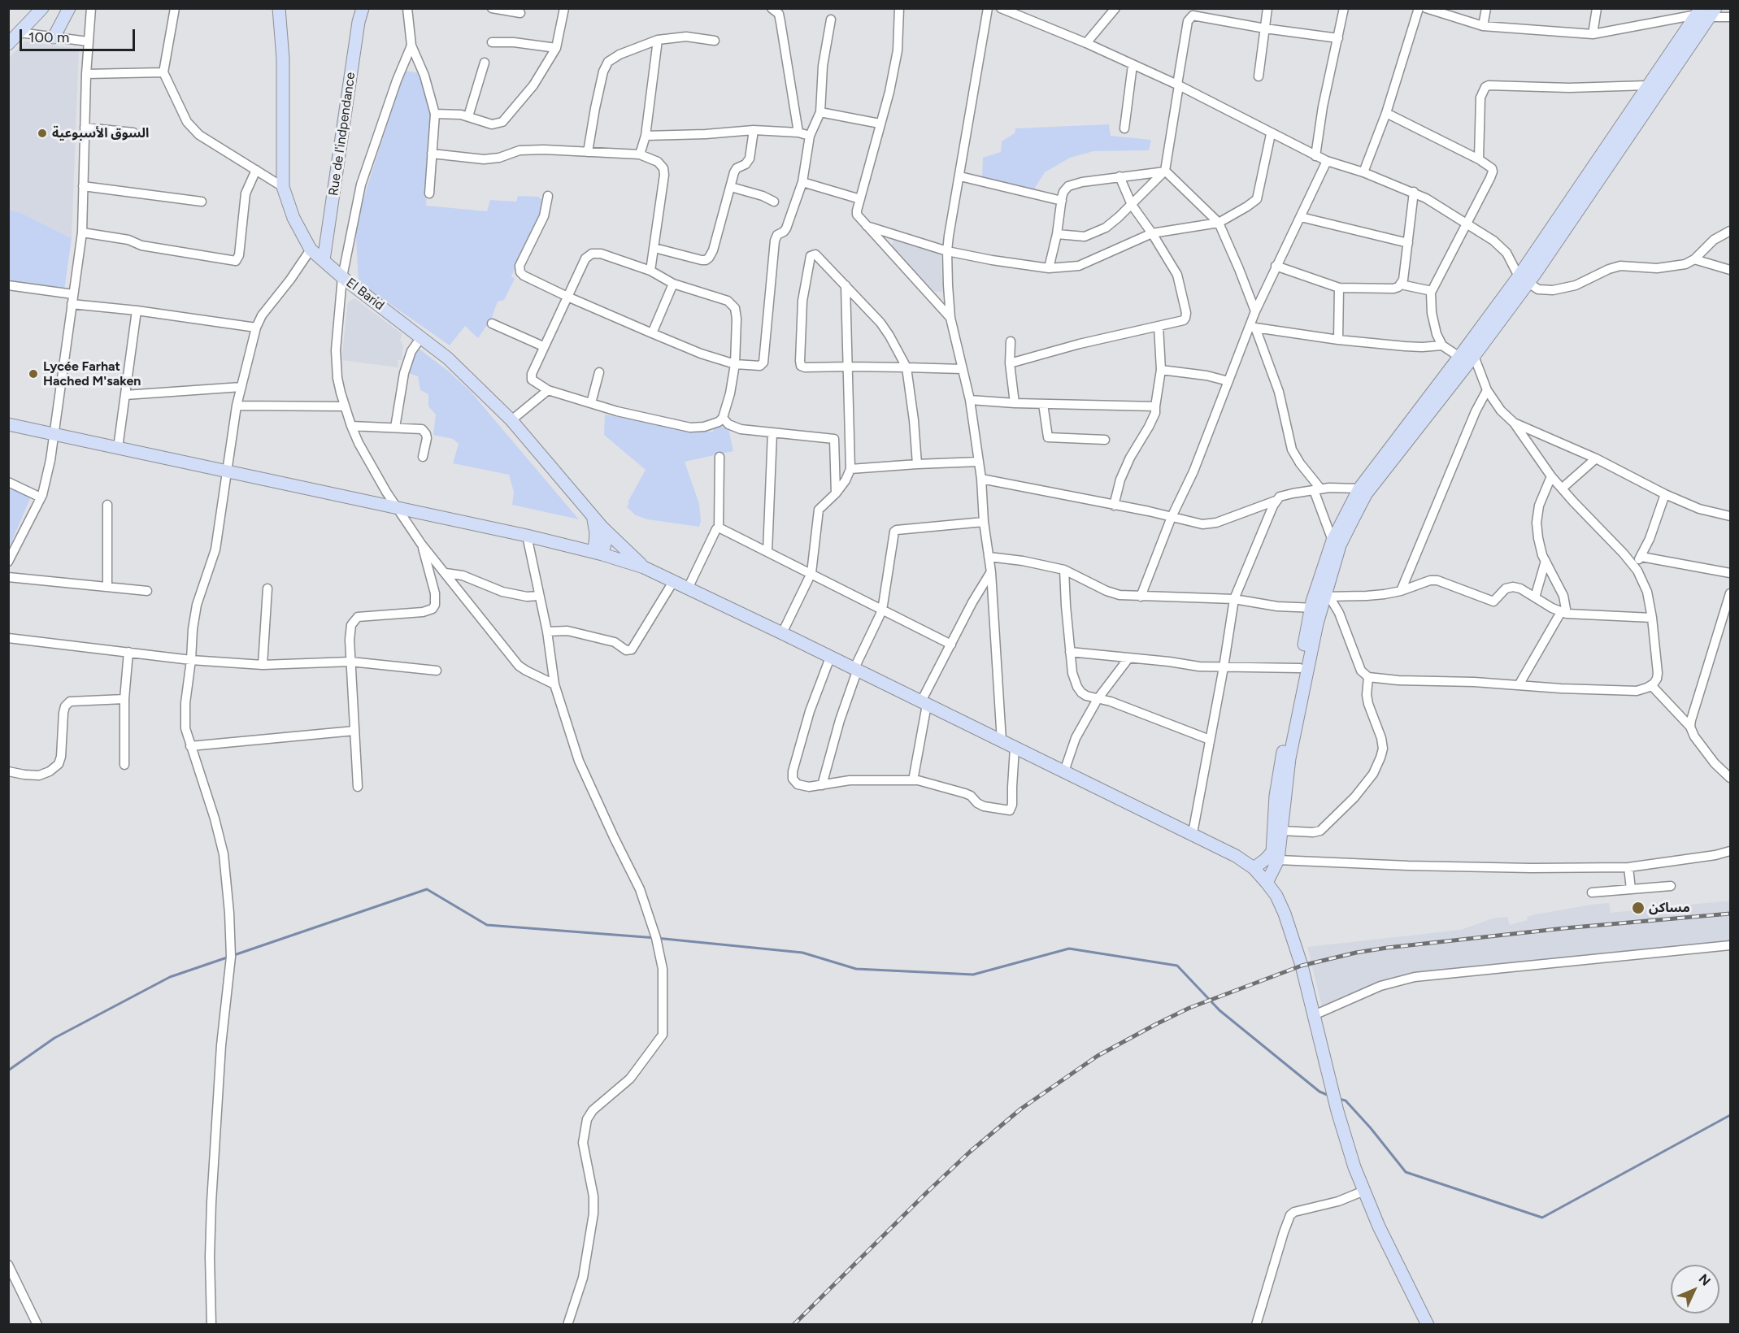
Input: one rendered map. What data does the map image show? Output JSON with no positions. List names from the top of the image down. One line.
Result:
{"streets":{"street":["Rue de l'indpendance","El Barid"]},"crossings":[["Rue de l'indpendance","El Barid"]],"places":["السوق اﻷسبوعية","Lycée Farhat Hached M'saken","مساكن"],"scale_bar":"100 m","north":"top right"}
